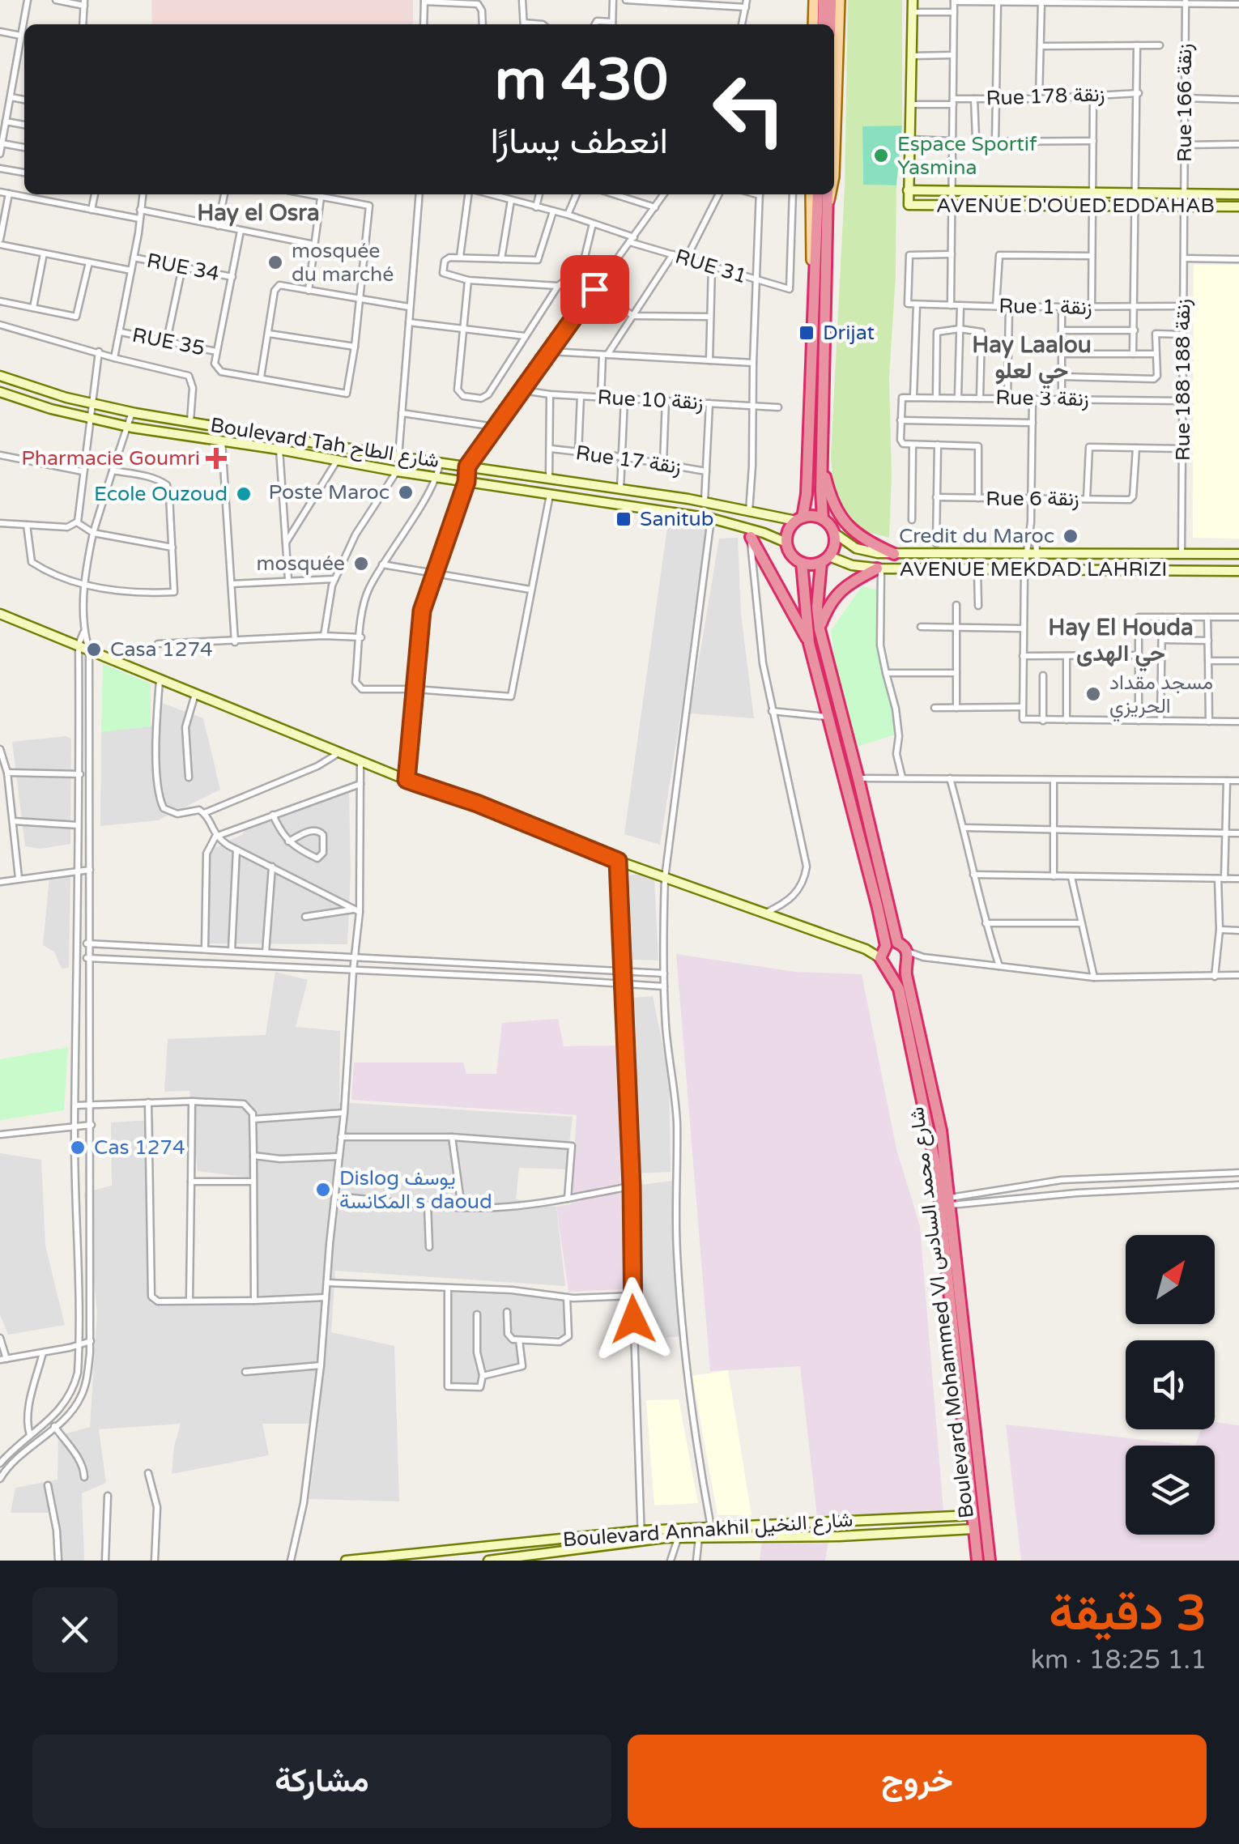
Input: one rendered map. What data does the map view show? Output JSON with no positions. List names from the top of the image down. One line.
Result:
{"streets":{"highway":["Boulevard Mohammed VI شارع محمد السادس"],"street":["Rue 178 زنقة","Rue 166 زنقة","AVENUE D'OUED EDDAHAB","RUE 31","RUE 34","Rue 1 زنقة","RUE 35","Rue 188 زنقة 188","Rue 3 زنقة","Rue 10 زنقة","Boulevard Tah شارع الطاح","Rue 17 زنقة","Rue 6 زنقة","AVENUE MEKDAD LAHRIZI","Boulevard Annakhil شارع النخيل"]},"crossings":[["Rue 166 زنقة","AVENUE D'OUED EDDAHAB"],["Rue 166 زنقة","Rue 188 زنقة 188"],["AVENUE D'OUED EDDAHAB","Rue 188 زنقة 188"],["Rue 1 زنقة","Rue 188 زنقة 188"],["Rue 188 زنقة 188","Rue 3 زنقة"],["Rue 188 زنقة 188","AVENUE MEKDAD LAHRIZI"],["Boulevard Tah شارع الطاح","AVENUE MEKDAD LAHRIZI"],["Boulevard Tah شارع الطاح","Boulevard Mohammed VI شارع محمد السادس"],["AVENUE MEKDAD LAHRIZI","Boulevard Mohammed VI شارع محمد السادس"],["Boulevard Mohammed VI شارع محمد السادس","Boulevard Annakhil شارع النخيل"]],"districts":["Hay el Osra","Hay Laalou حي لعلو","Hay El Houda حي الهدى"],"places":{"other":["Espace Sportif Yasmina","mosquée du marché","Poste Maroc","Ecole Ouzoud","Credit du Maroc","mosquée","Casa 1274","مسجد مقداد الحريزي","Cas 1274","Dislog يوسف المكانسة s daoud"],"transit":["Drijat","Sanitub"],"health":["Pharmacie Goumri"]},"north":"top right","page":{"turn":["430 m","انعطف يسارًا"],"heading":["3 دقيقة","1.1 km · 18:25"],"buttons":["خروج","مشاركة"]}}
